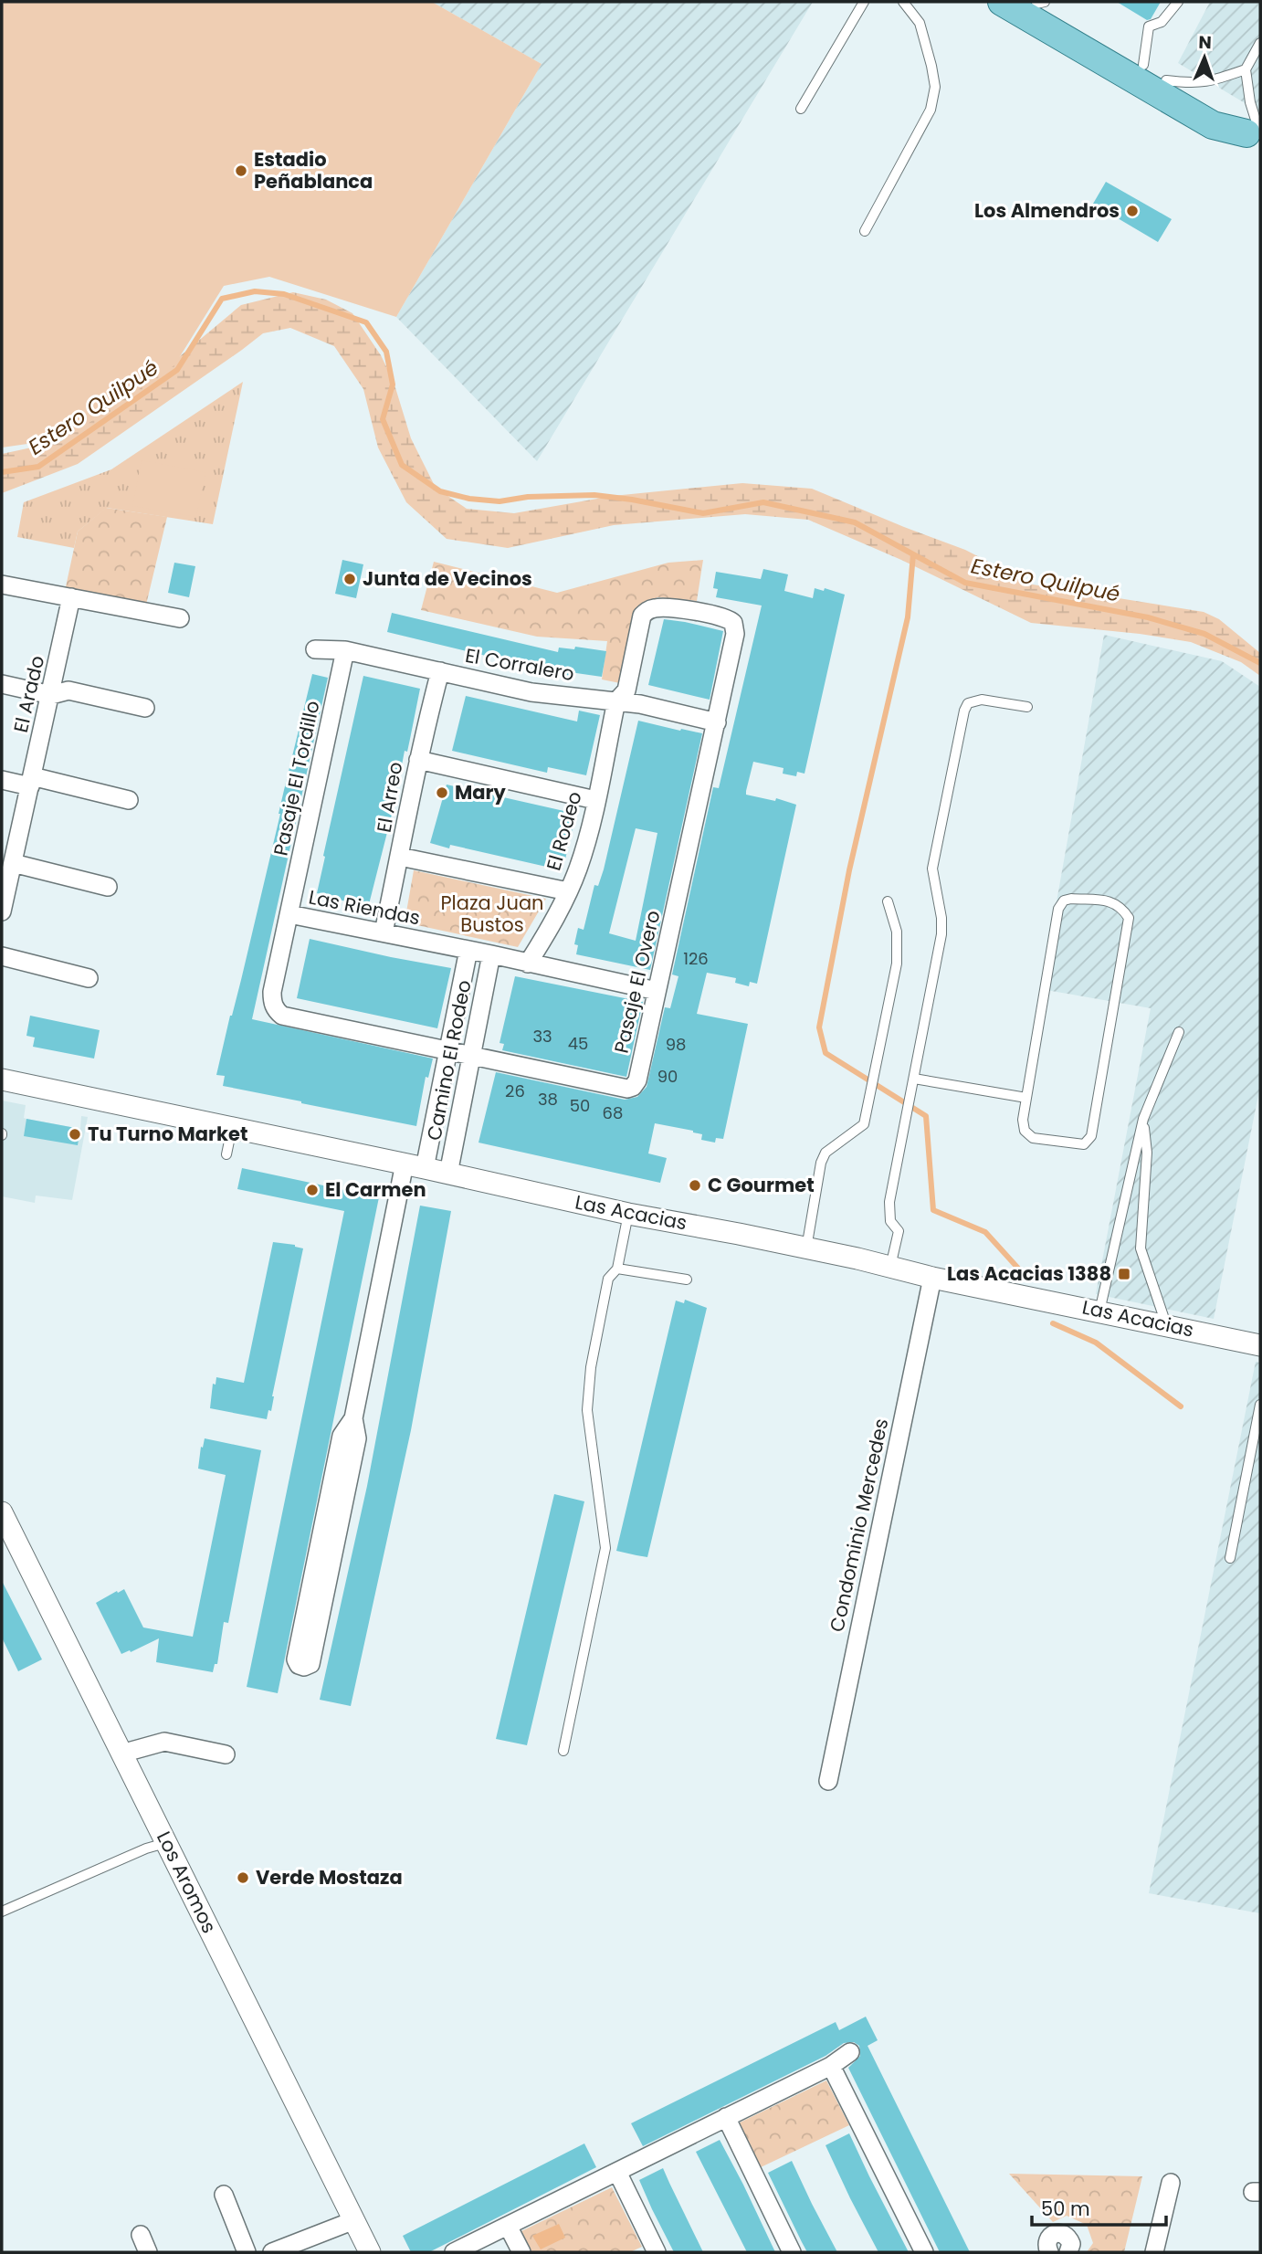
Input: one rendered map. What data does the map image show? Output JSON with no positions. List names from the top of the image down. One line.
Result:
{"streets":{"street":["El Corralero","El Arado","Pasaje El Tordillo","El Arreo","El Rodeo","Las Riendas","Pasaje El Overo","Camino El Rodeo","Las Acacias","Condominio Mercedes","Los Aromos"]},"crossings":[["El Corralero","Pasaje El Tordillo"],["El Corralero","El Arreo"],["El Corralero","El Rodeo"],["El Corralero","Pasaje El Overo"],["Pasaje El Tordillo","Las Riendas"],["Pasaje El Tordillo","Camino El Rodeo"],["El Arreo","Las Riendas"],["El Rodeo","Las Riendas"],["El Rodeo","Pasaje El Overo"],["Las Riendas","Pasaje El Overo"],["Las Riendas","Camino El Rodeo"],["Pasaje El Overo","Camino El Rodeo"],["Camino El Rodeo","Las Acacias"],["Las Acacias","Condominio Mercedes"]],"water":["Estero Quilpué"],"parks":["Plaza Juan Bustos"],"places":{"other":["Estadio Peñablanca","Los Almendros","Junta de Vecinos","Mary","Tu Turno Market","C Gourmet","El Carmen","Verde Mostaza"],"transit":["Las Acacias 1388"]},"house_numbers":["126","33","45","98","90","26","38","50","68"],"scale_bar":"50 m","north":"top"}
